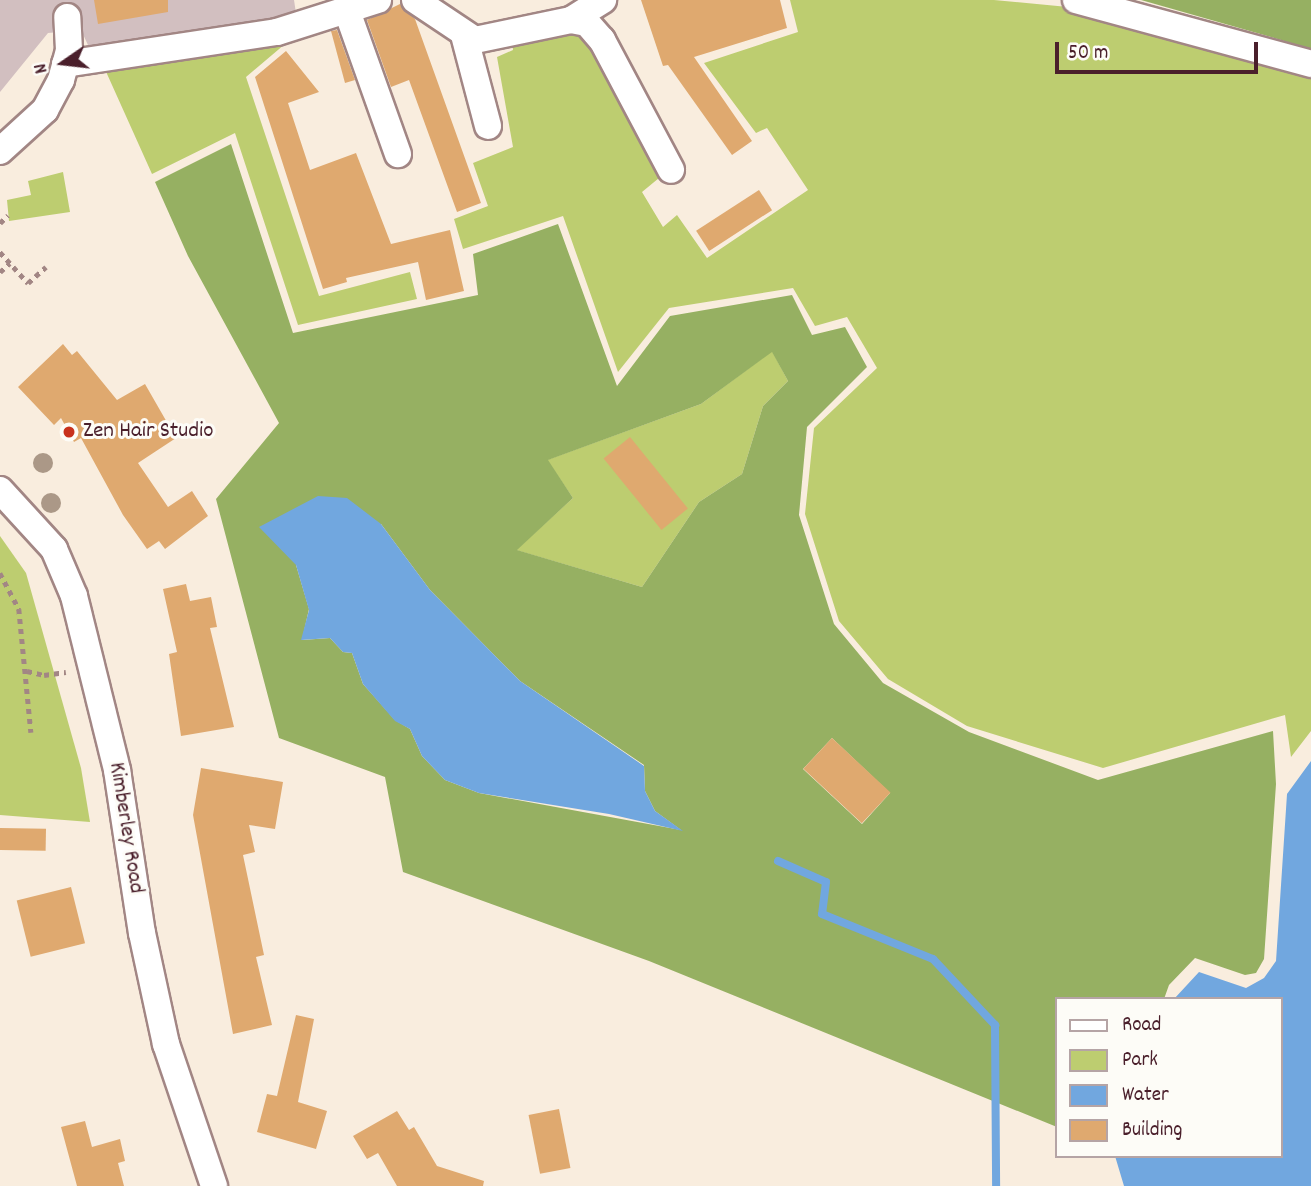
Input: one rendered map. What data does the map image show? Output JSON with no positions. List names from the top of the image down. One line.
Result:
{"streets":{"street":["Kimberley Road"]},"places":["Zen Hair Studio"],"legend":["Road","Park","Water","Building"],"scale_bar":"50 m","north":"left"}
